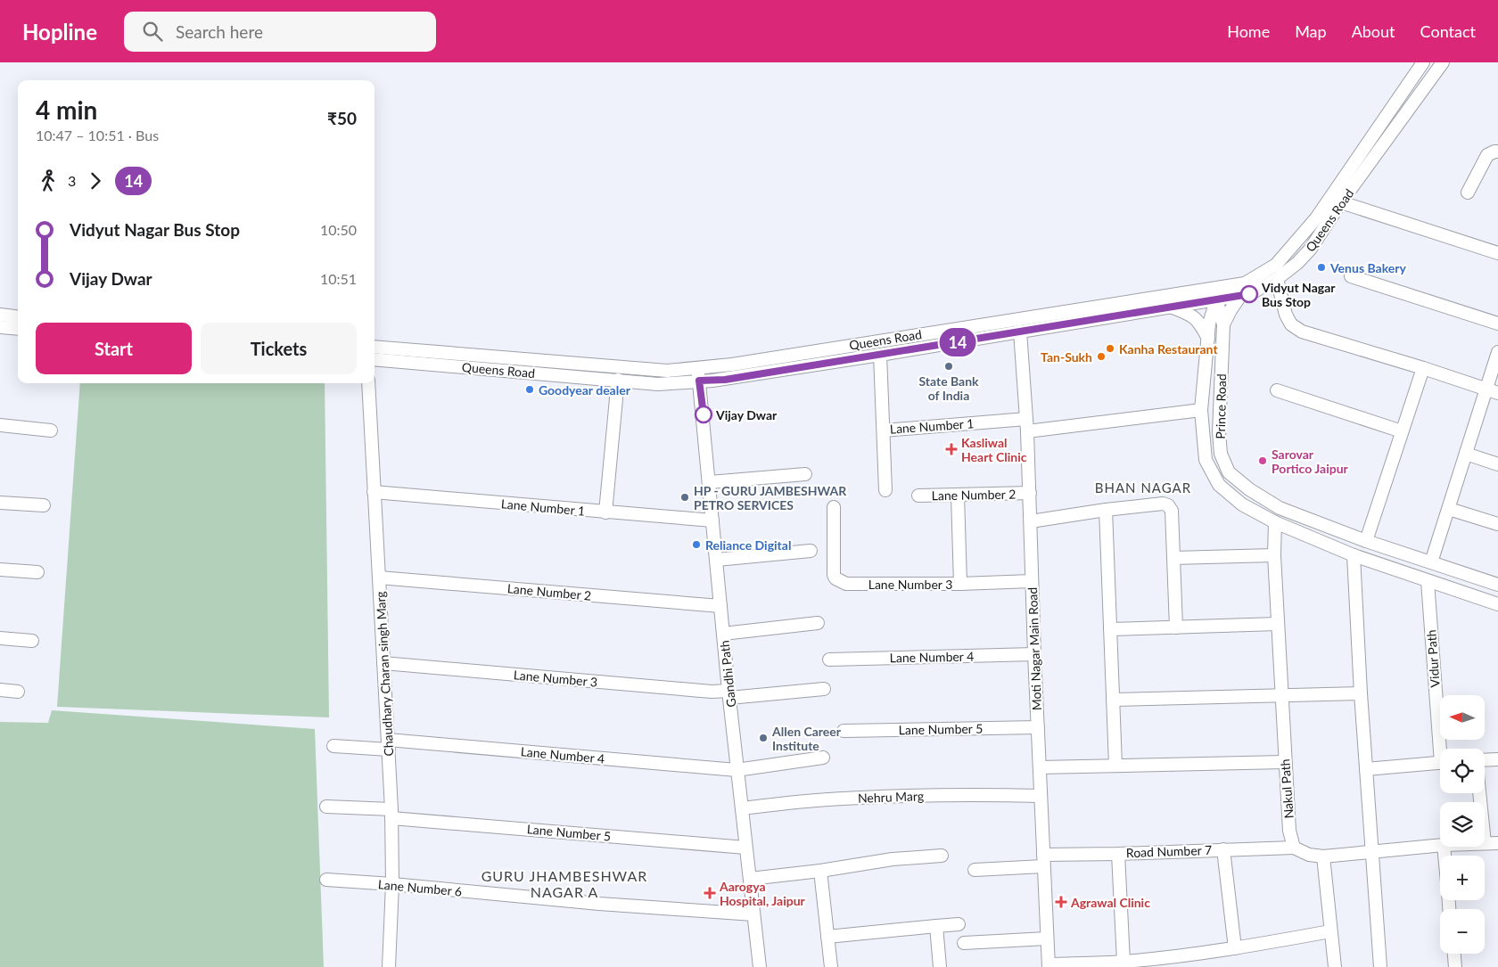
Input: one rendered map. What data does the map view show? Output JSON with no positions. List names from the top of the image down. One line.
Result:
{"streets":{"street":["Queens Road","Prince Road","Lane Number 1","Lane Number 2","Lane Number 3","Moti Nagar Main Road","Lane Number 4","Vidur Path","Chaudhary Charan singh Marg","Gandhi Path","Lane Number 5","Nakul Path","Nehru Marg","Road Number 7","Lane Number 6"]},"crossings":[["Queens Road","Prince Road"],["Queens Road","Lane Number 1"],["Queens Road","Moti Nagar Main Road"],["Queens Road","Gandhi Path"],["Prince Road","Lane Number 1"],["Prince Road","Vidur Path"],["Prince Road","Nakul Path"],["Lane Number 1","Moti Nagar Main Road"],["Lane Number 1","Chaudhary Charan singh Marg"],["Lane Number 1","Gandhi Path"],["Lane Number 2","Moti Nagar Main Road"],["Lane Number 2","Chaudhary Charan singh Marg"],["Lane Number 2","Gandhi Path"],["Lane Number 3","Moti Nagar Main Road"],["Lane Number 3","Chaudhary Charan singh Marg"],["Lane Number 3","Gandhi Path"],["Moti Nagar Main Road","Lane Number 4"],["Moti Nagar Main Road","Lane Number 5"],["Moti Nagar Main Road","Nehru Marg"],["Moti Nagar Main Road","Road Number 7"],["Lane Number 4","Chaudhary Charan singh Marg"],["Lane Number 4","Gandhi Path"],["Chaudhary Charan singh Marg","Lane Number 5"],["Chaudhary Charan singh Marg","Lane Number 6"],["Gandhi Path","Lane Number 5"],["Gandhi Path","Nehru Marg"],["Gandhi Path","Lane Number 6"],["Nakul Path","Road Number 7"]],"districts":["BHAN NAGAR","GURU JHAMBESHWAR NAGAR A"],"places":{"other":["Venus Bakery","Vidyut Nagar Bus Stop","Kanha Restaurant","Tan-Sukh","State Bank of India","Goodyear dealer","Vijay Dwar","Sarovar Portico Jaipur","HP - GURU JAMBESHWAR PETRO SERVICES","Reliance Digital","Allen Career Institute"],"health":["Kasliwal Heart Clinic","Aarogya Hospital, Jaipur","Agrawal Clinic"]},"lines":["bus line 14"],"north":"left","page":{"header":"Hopline","search":"Search here","nav":["Home","Map","About","Contact"],"on_map":"14","heading":["4 min","10:47 – 10:51 · Bus","₹50"],"legs":["3","14"],"list":[{"name":"Vidyut Nagar Bus Stop","value":"10:50"},{"name":"Vijay Dwar","value":"10:51"}],"buttons":["Start","Tickets"],"map_buttons":["+","−"]}}
